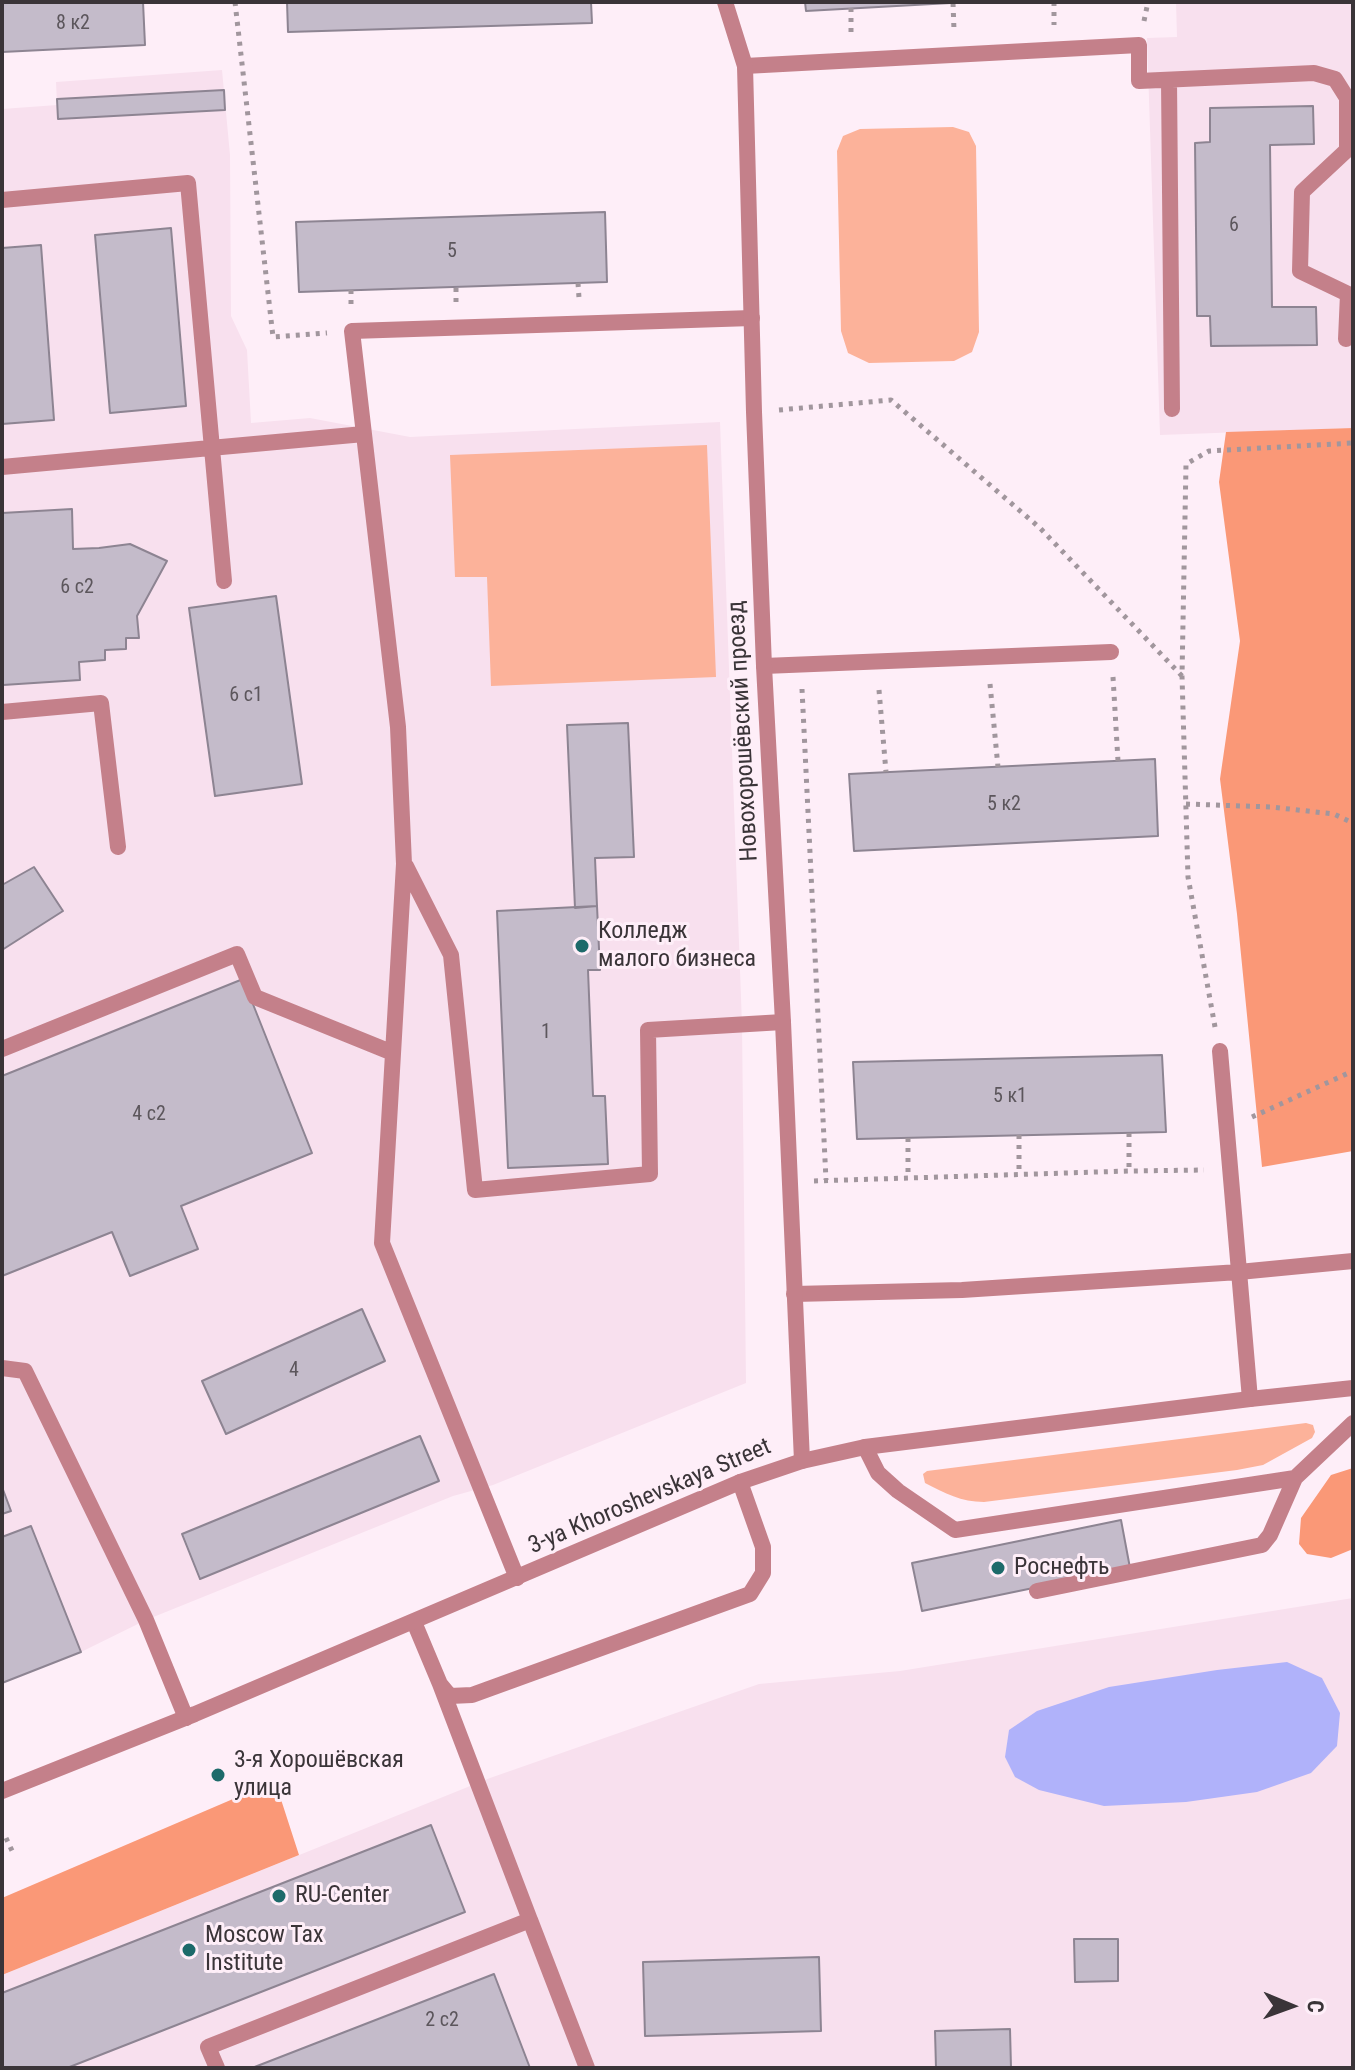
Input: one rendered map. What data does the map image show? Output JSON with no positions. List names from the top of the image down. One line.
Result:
{"streets":{"street":["Новохорошёвский проезд","3-ya Khoroshevskaya Street"]},"crossings":[["Новохорошёвский проезд","3-ya Khoroshevskaya Street"]],"places":["Колледж малого бизнеса","Роснефть","3-я Хорошёвская улица","RU-Center","Moscow Tax Institute"],"house_numbers":["8 к2","6","5","6 с2","6 с1","5 к2","1","5 к1","4 с2","4","2 с2"],"north":"right"}
